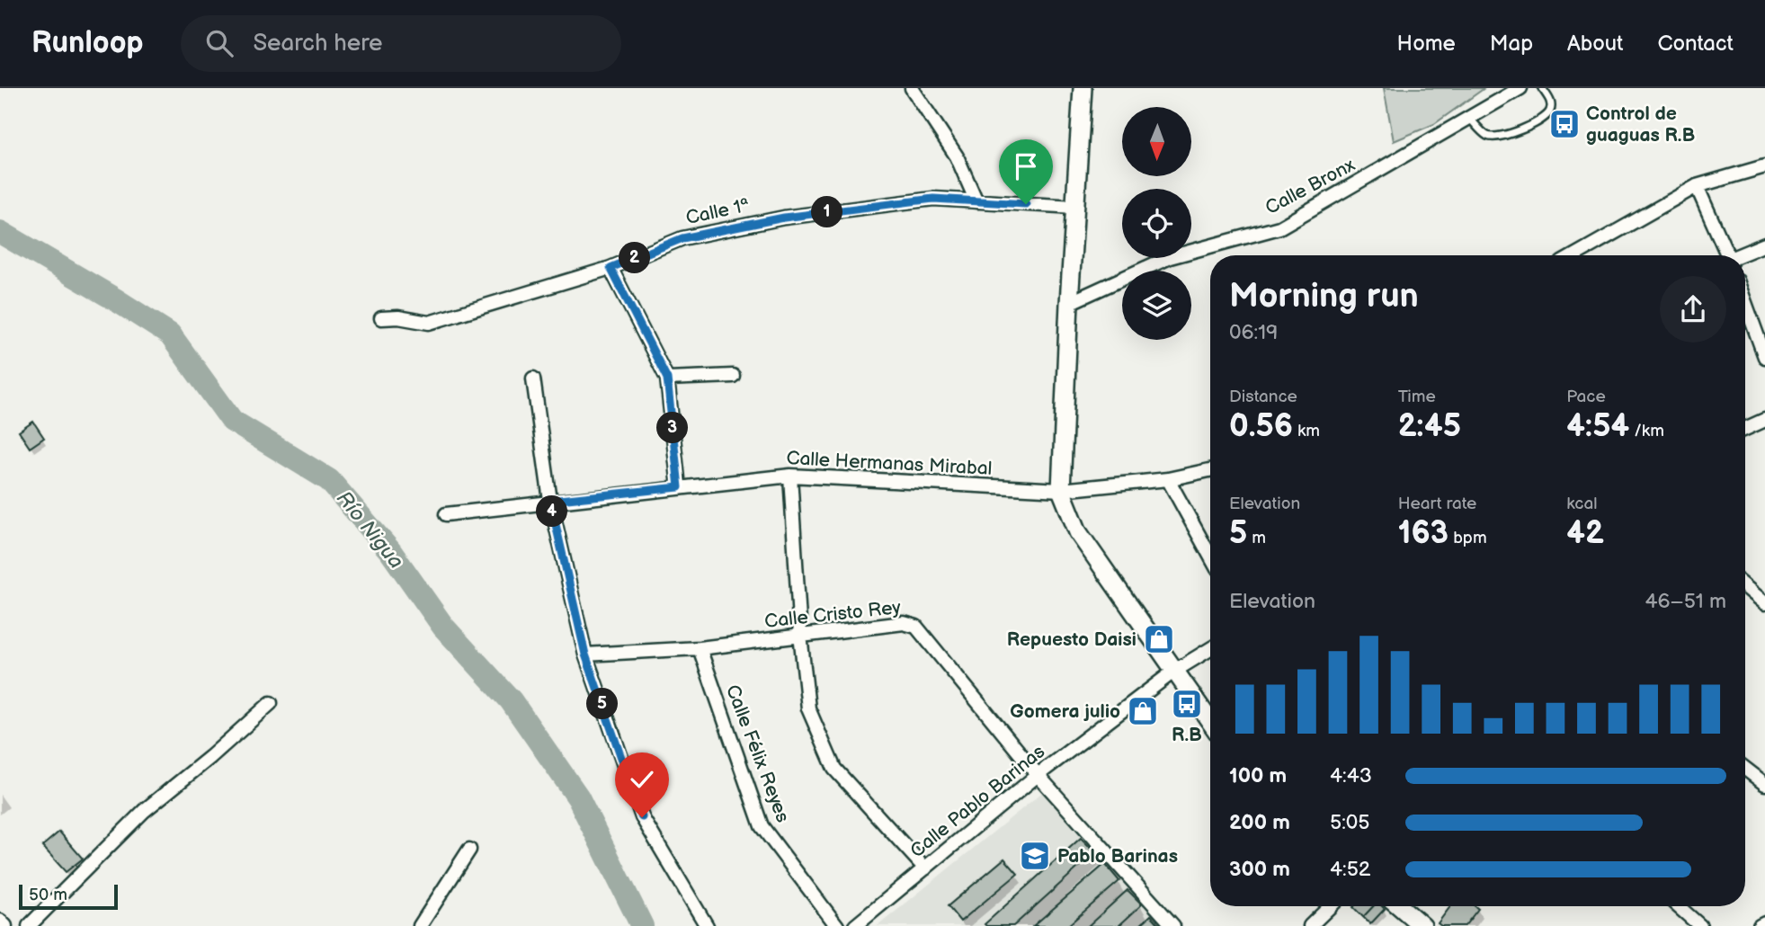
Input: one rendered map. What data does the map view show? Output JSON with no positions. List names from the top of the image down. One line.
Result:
{"streets":{"street":["Calle Bronx","Calle 1ª","Calle Hermanas Mirabal","Calle Cristo Rey","Calle Félix Reyes","Calle Pablo Barinas"]},"crossings":[["Calle Cristo Rey","Calle Félix Reyes"],["Calle Cristo Rey","Calle Pablo Barinas"]],"water":["Río Nigua"],"places":{"bus stop":["Control de guaguas R.B","R.B"],"shop":["Repuesto Daisi","Gomera julio"],"school or university":["Pablo Barinas"]},"scale_bar":"50 m","north":"bottom","page":{"header":"Runloop","search":"Search here","nav":["Home","Map","About","Contact"],"pins":["1","2","3","4","5"],"heading":["Morning run","06:19"],"stats":[["Distance","0.56 km"],["Time","2:45"],["Pace","4:54 /km"],["Elevation","5 m"],["Heart rate","163 bpm"],["kcal","42"]],"chart":["Elevation","46–51 m"],"list":[{"name":"100 m","note":"4:43"},{"name":"200 m","note":"5:05"},{"name":"300 m","note":"4:52"}],"scale":"50 m"}}
